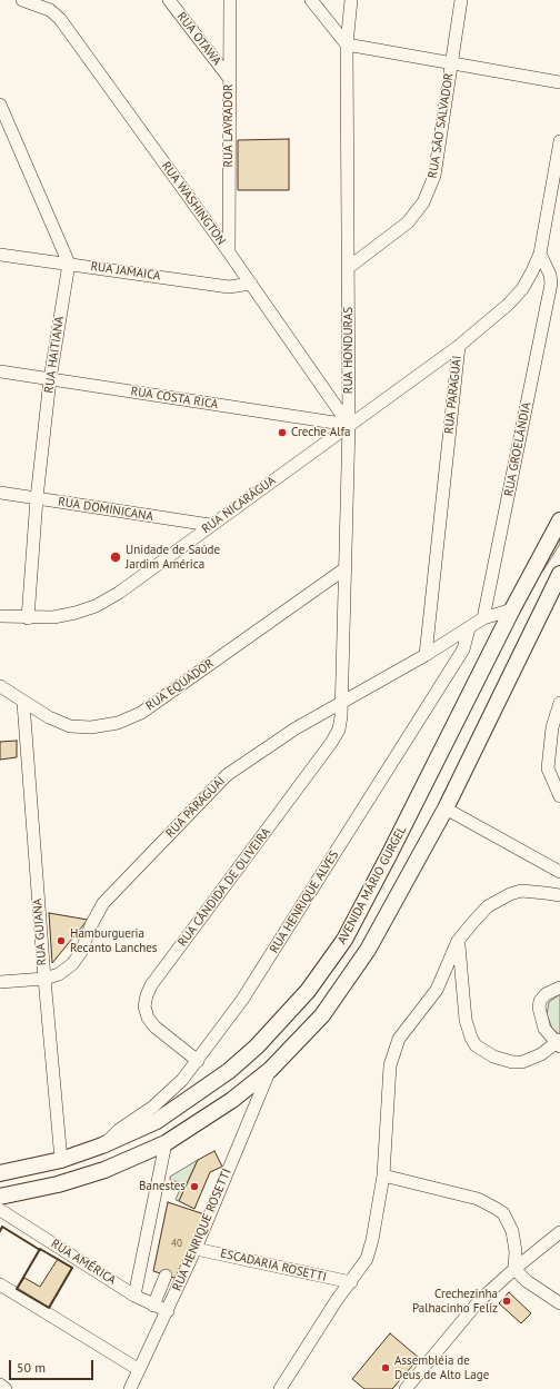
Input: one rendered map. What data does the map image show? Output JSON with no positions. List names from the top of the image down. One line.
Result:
{"streets":{"main road":["AVENIDA MÁRIO GURGEL"],"street":["RUA OTAWA","RUA LAVRADOR","RUA SÃO SALVADOR","RUA WASHINGTON","RUA JAMAICA","RUA HONDURAS","RUA HAITIANA","RUA PARAGUAI","RUA COSTA RICA","RUA GROELÂNDIA","RUA NICARÁGUA","RUA DOMINICANA","RUA EQUADOR","RUA CÂNDIDA DE OLIVEIRA","RUA HENRIQUE ALVES","RUA GUIANA","RUA HENRIQUE ROSETTI","RUA AMÉRICA","ESCADARIA ROSETTI"]},"crossings":[["RUA OTAWA","RUA LAVRADOR"],["RUA LAVRADOR","RUA WASHINGTON"],["RUA SÃO SALVADOR","RUA HONDURAS"],["RUA WASHINGTON","RUA JAMAICA"],["RUA WASHINGTON","RUA HONDURAS"],["RUA WASHINGTON","RUA COSTA RICA"],["RUA WASHINGTON","RUA NICARÁGUA"],["RUA JAMAICA","RUA HAITIANA"],["RUA HONDURAS","RUA PARAGUAI"],["RUA HONDURAS","RUA COSTA RICA"],["RUA HONDURAS","RUA NICARÁGUA"],["RUA HONDURAS","RUA EQUADOR"],["RUA HONDURAS","RUA CÂNDIDA DE OLIVEIRA"],["RUA HAITIANA","RUA COSTA RICA"],["RUA HAITIANA","RUA NICARÁGUA"],["RUA HAITIANA","RUA DOMINICANA"],["RUA PARAGUAI","RUA GROELÂNDIA"],["RUA PARAGUAI","RUA NICARÁGUA"],["RUA PARAGUAI","RUA CÂNDIDA DE OLIVEIRA"],["RUA PARAGUAI","RUA HENRIQUE ALVES"],["RUA PARAGUAI","RUA GUIANA"],["RUA COSTA RICA","RUA NICARÁGUA"],["RUA NICARÁGUA","RUA DOMINICANA"],["RUA EQUADOR","RUA GUIANA"],["AVENIDA MÁRIO GURGEL","RUA HENRIQUE ALVES"],["AVENIDA MÁRIO GURGEL","RUA GUIANA"],["AVENIDA MÁRIO GURGEL","RUA HENRIQUE ROSETTI"],["RUA CÂNDIDA DE OLIVEIRA","RUA HENRIQUE ALVES"],["RUA HENRIQUE ROSETTI","RUA AMÉRICA"],["RUA HENRIQUE ROSETTI","ESCADARIA ROSETTI"]],"places":["Creche Alfa","Unidade de Saúde Jardim América","Hamburgueria Recanto Lanches","Banestes","Crechezinha Palhacinho Feliz","Assembléia de Deus de Alto Lage"],"house_numbers":["40"],"scale_bar":"50 m"}
